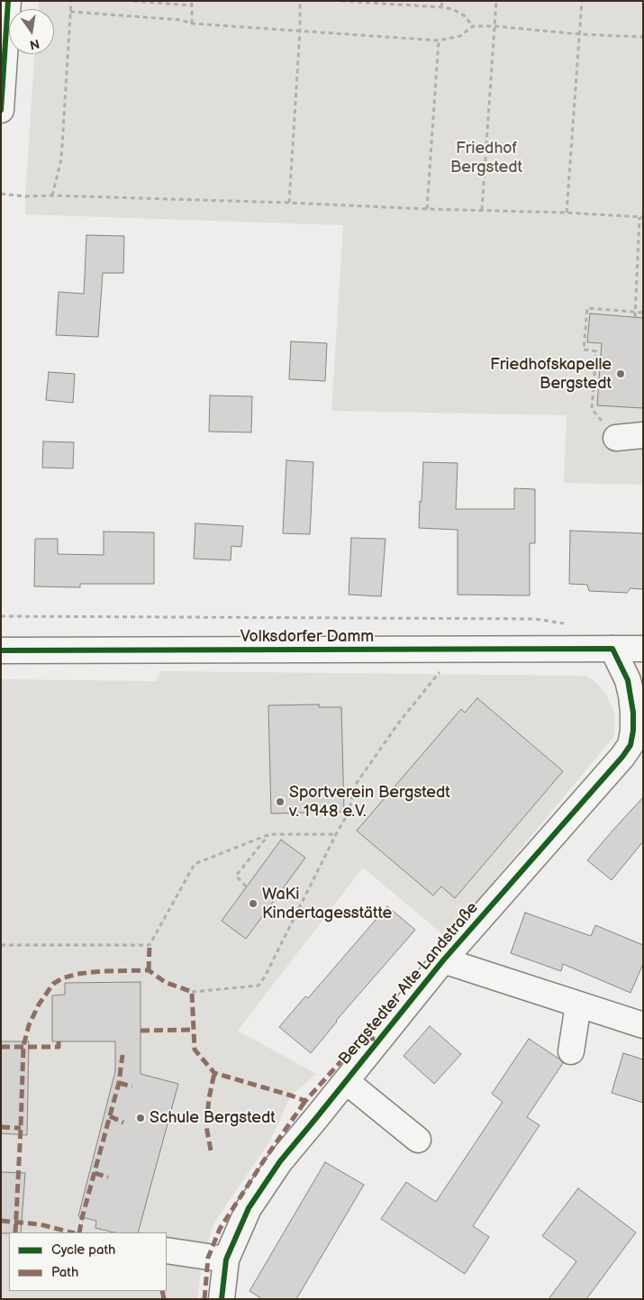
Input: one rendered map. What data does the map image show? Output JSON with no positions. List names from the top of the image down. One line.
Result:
{"streets":{"street":["Volksdorfer Damm","Bergstedter Alte Landstraße"]},"crossings":[["Volksdorfer Damm","Bergstedter Alte Landstraße"]],"parks":["Friedhof Bergstedt"],"places":["Friedhofskapelle Bergstedt","Sportverein Bergstedt v. 1948 e.V.","WaKi Kindertagesstätte","Schule Bergstedt"],"legend":["Cycle path","Path"],"north":"bottom"}
